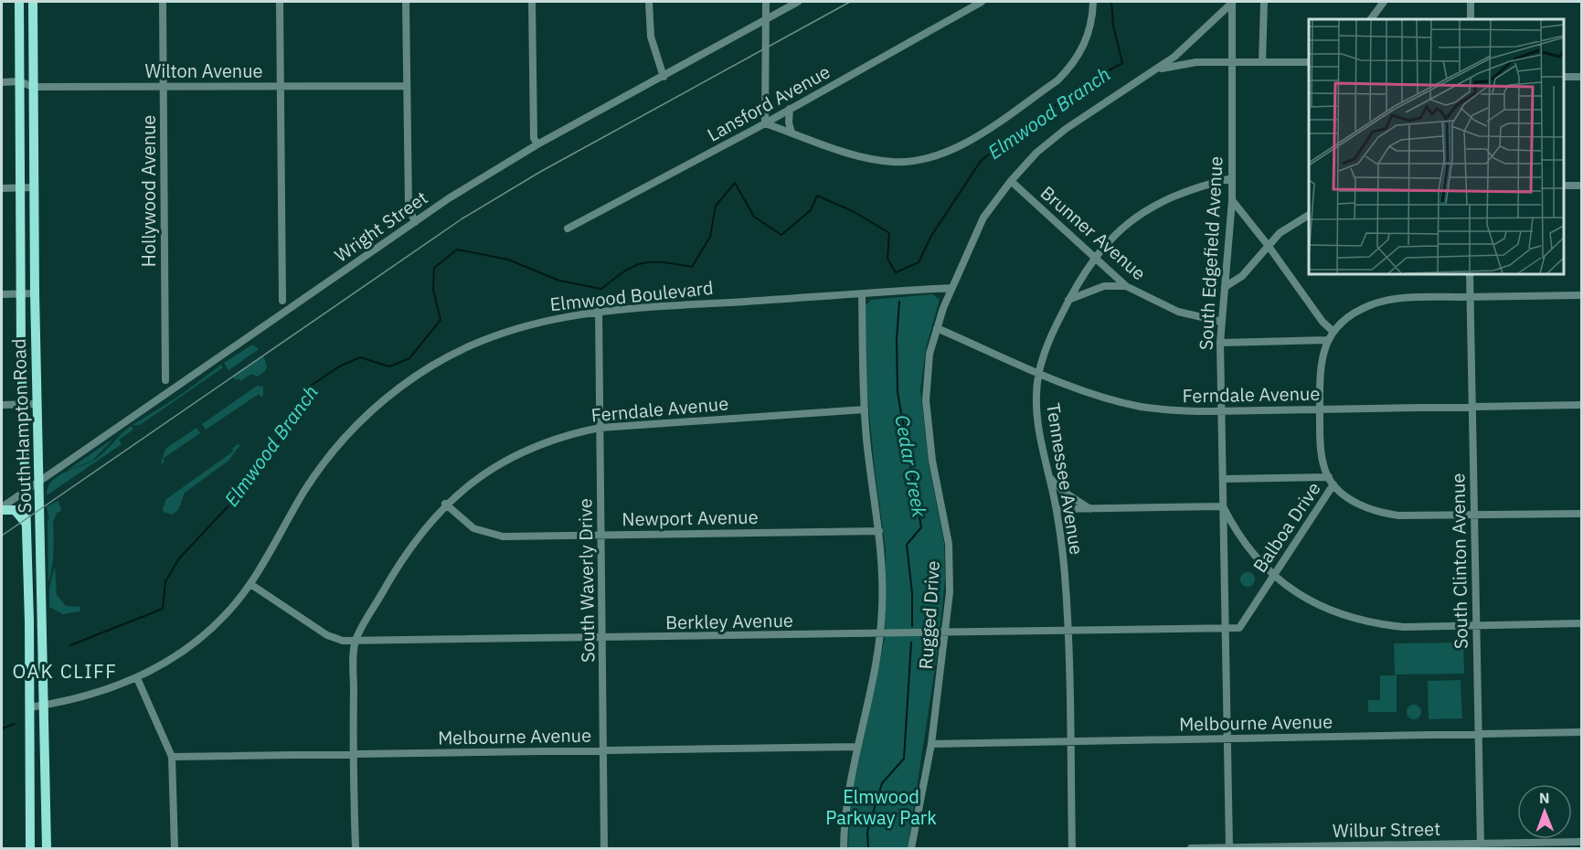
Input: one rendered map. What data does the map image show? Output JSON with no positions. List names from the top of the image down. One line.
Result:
{"streets":{"main road":["South Hampton Road"],"street":["Wilton Avenue","Lansford Avenue","Hollywood Avenue","Wright Street","Brunner Avenue","South Edgefield Avenue","Elmwood Boulevard","Ferndale Avenue","Tennessee Avenue","Newport Avenue","Balboa Drive","South Clinton Avenue","South Waverly Drive","Rugged Drive","Berkley Avenue","Melbourne Avenue","Wilbur Street"]},"crossings":[["Wilton Avenue","Hollywood Avenue"],["Wilton Avenue","South Hampton Road"],["Wright Street","South Hampton Road"],["Brunner Avenue","South Edgefield Avenue"],["Brunner Avenue","Tennessee Avenue"],["South Edgefield Avenue","Ferndale Avenue"],["South Edgefield Avenue","Tennessee Avenue"],["South Edgefield Avenue","Balboa Drive"],["South Edgefield Avenue","Berkley Avenue"],["South Edgefield Avenue","Melbourne Avenue"],["South Edgefield Avenue","Wilbur Street"],["Elmwood Boulevard","South Hampton Road"],["Elmwood Boulevard","South Waverly Drive"],["Elmwood Boulevard","Rugged Drive"],["Elmwood Boulevard","Berkley Avenue"],["Ferndale Avenue","Tennessee Avenue"],["Ferndale Avenue","Newport Avenue"],["Ferndale Avenue","Balboa Drive"],["Ferndale Avenue","South Clinton Avenue"],["Ferndale Avenue","South Waverly Drive"],["Ferndale Avenue","Rugged Drive"],["Ferndale Avenue","Berkley Avenue"],["Tennessee Avenue","Berkley Avenue"],["Tennessee Avenue","Melbourne Avenue"],["Newport Avenue","South Waverly Drive"],["Balboa Drive","Berkley Avenue"],["South Clinton Avenue","Melbourne Avenue"],["South Clinton Avenue","Wilbur Street"],["South Waverly Drive","Berkley Avenue"],["South Waverly Drive","Melbourne Avenue"],["Rugged Drive","Berkley Avenue"],["Rugged Drive","Melbourne Avenue"]],"districts":["OAK CLIFF"],"water":["Elmwood Branch","Cedar Creek"],"parks":["Elmwood Parkway Park"],"north":"top"}
